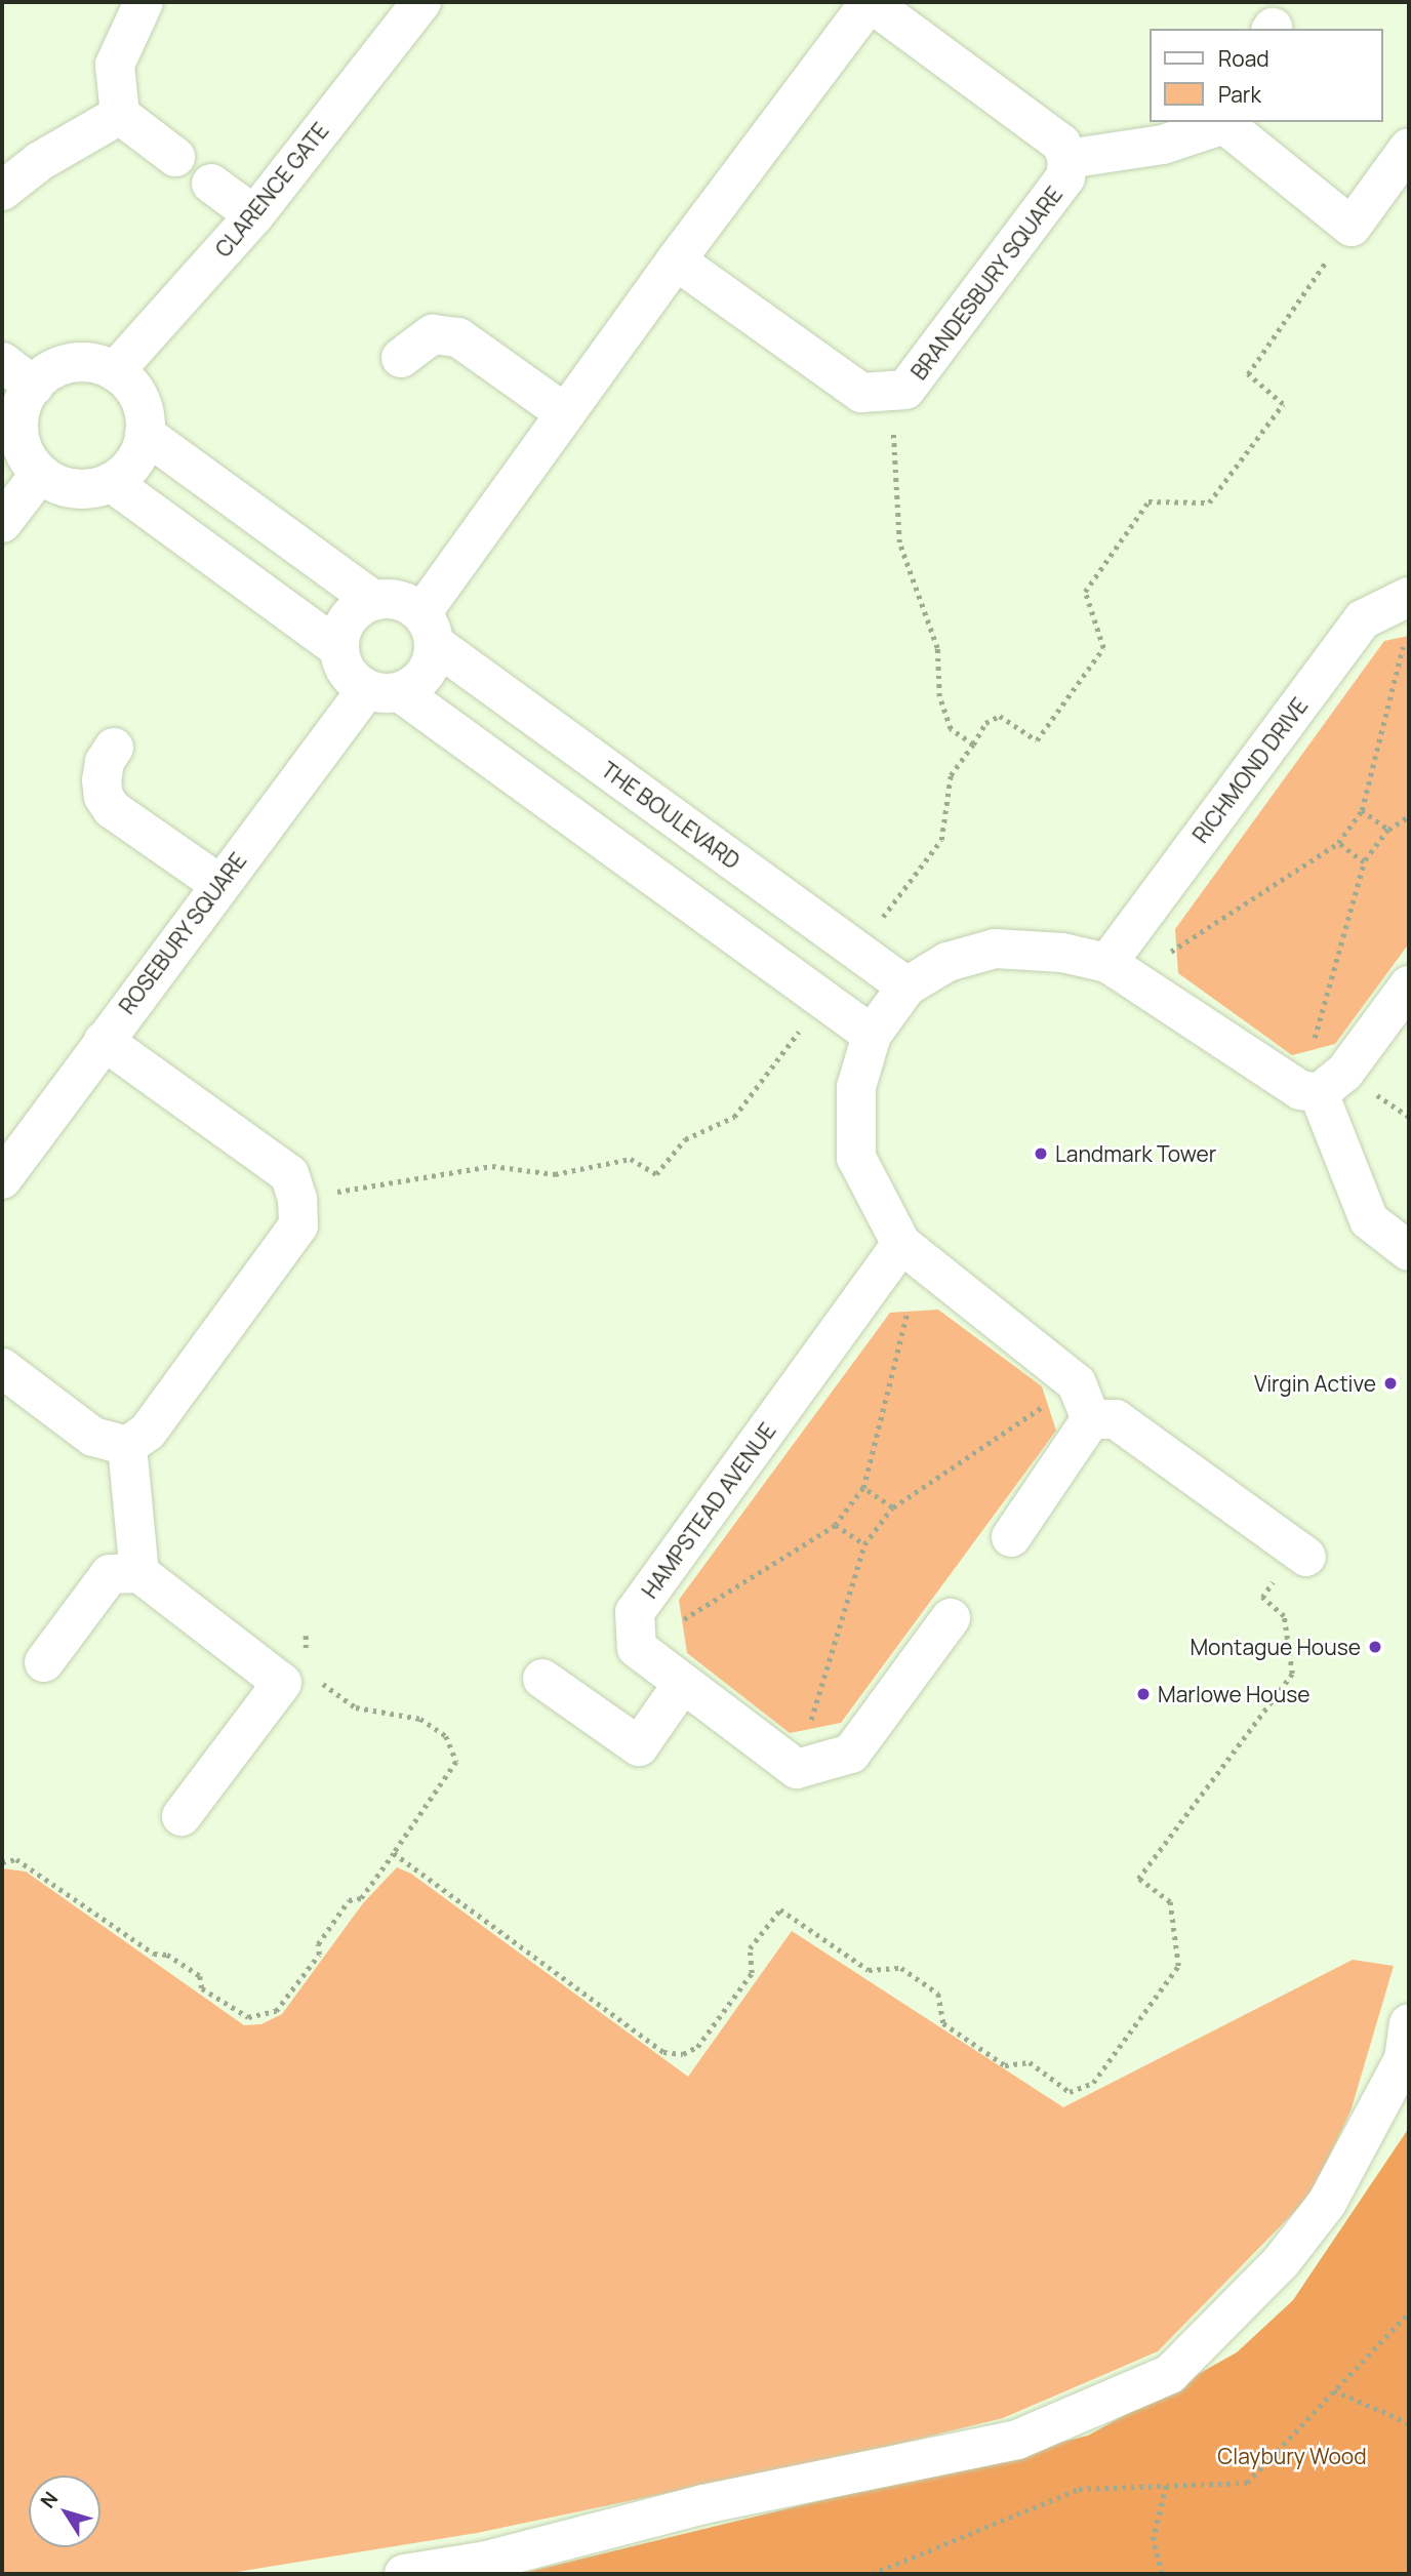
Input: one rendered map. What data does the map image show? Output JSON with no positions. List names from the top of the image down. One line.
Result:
{"streets":{"street":["CLARENCE GATE","BRANDESBURY SQUARE","RICHMOND DRIVE","THE BOULEVARD","ROSEBURY SQUARE","HAMPSTEAD AVENUE"]},"crossings":[["BRANDESBURY SQUARE","THE BOULEVARD"],["BRANDESBURY SQUARE","ROSEBURY SQUARE"],["THE BOULEVARD","ROSEBURY SQUARE"]],"parks":["Claybury Wood"],"places":["Landmark Tower","Virgin Active","Montague House","Marlowe House"],"legend":["Road","Park"],"north":"top left"}
